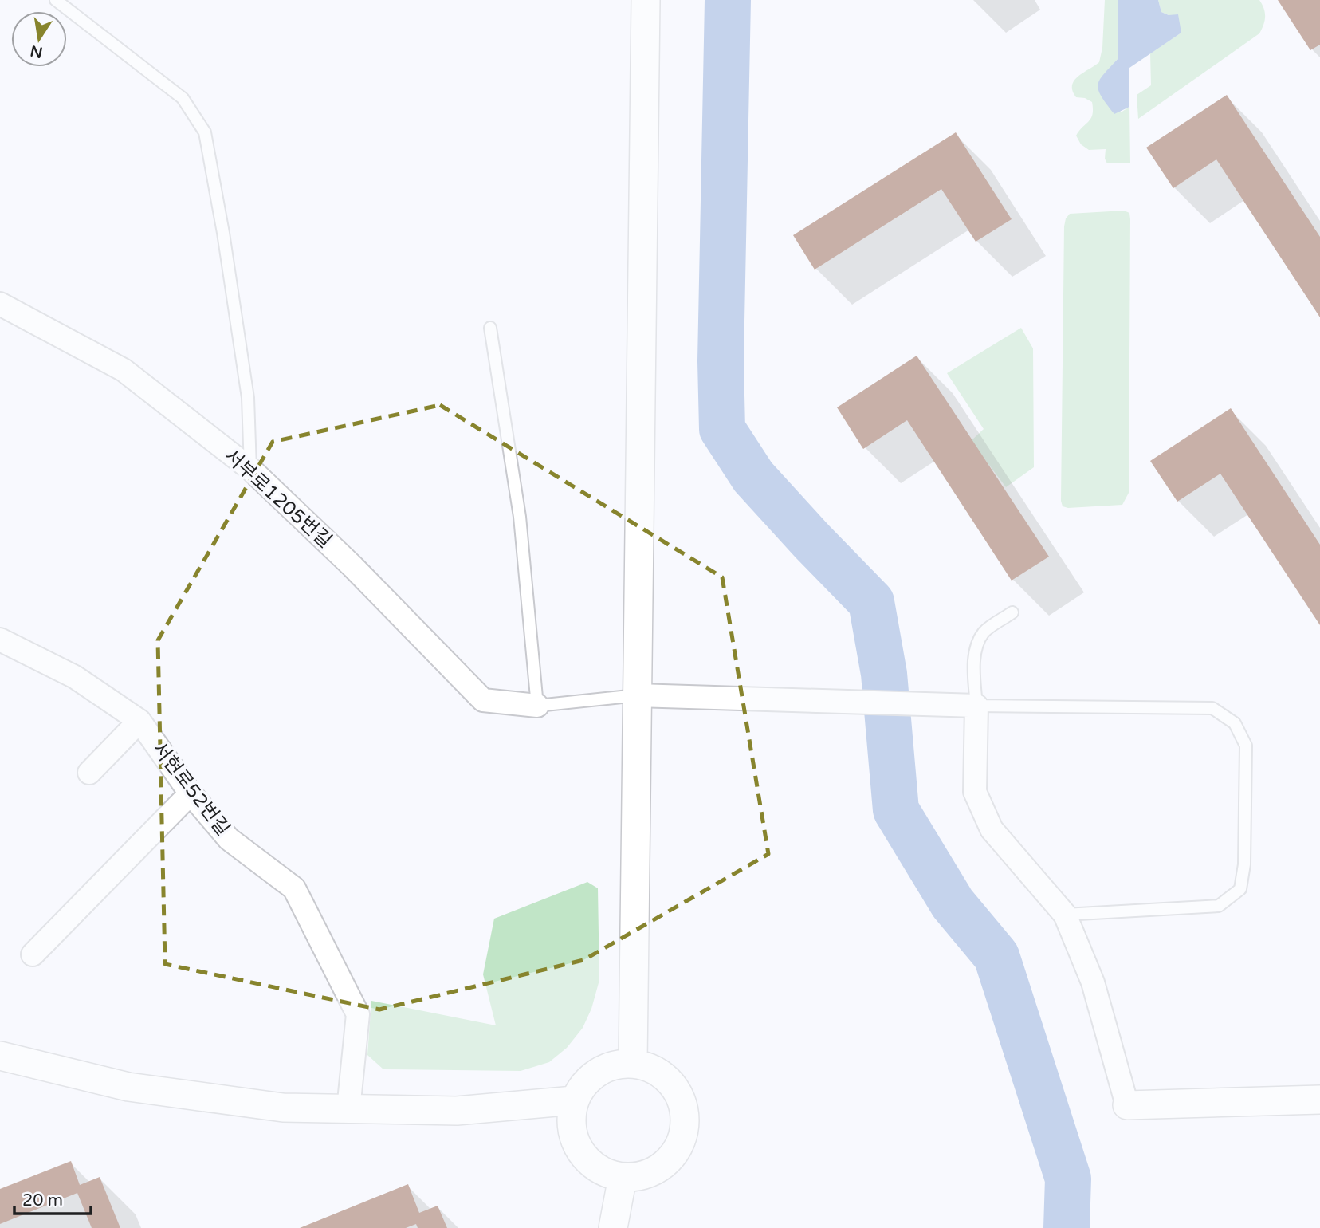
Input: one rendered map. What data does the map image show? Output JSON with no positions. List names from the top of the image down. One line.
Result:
{"streets":{"street":["서부로1205번길","서현로52번길"]},"scale_bar":"20 m","north":"bottom"}
